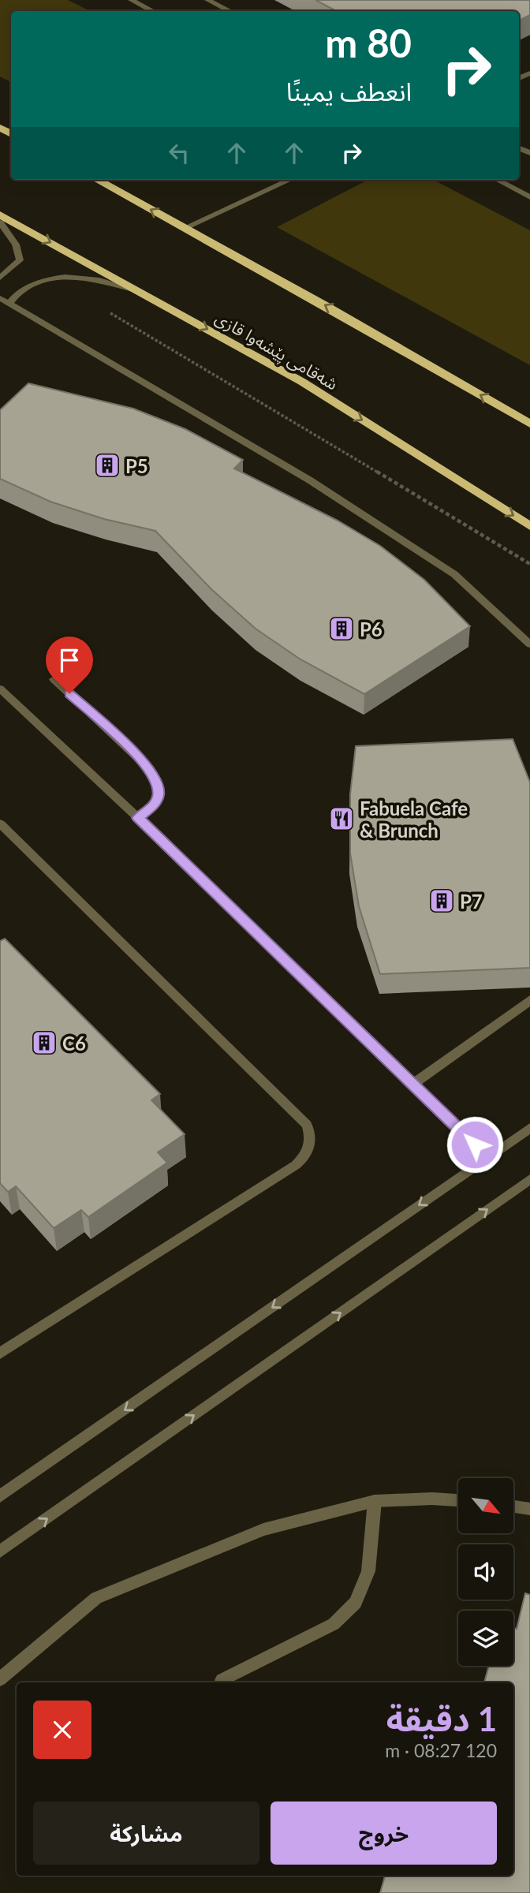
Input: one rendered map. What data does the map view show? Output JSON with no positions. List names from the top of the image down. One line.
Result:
{"streets":{"highway":["شەقامی پێشەوا قازی"]},"places":{"building":["P5","P6","P7","C6"],"restaurant":["Fabuela Cafe & Brunch"]},"north":"bottom right","page":{"turn":["80 m","انعطف يمينًا"],"heading":["1 دقيقة","120 m · 08:27"],"buttons":["خروج","مشاركة"]}}
